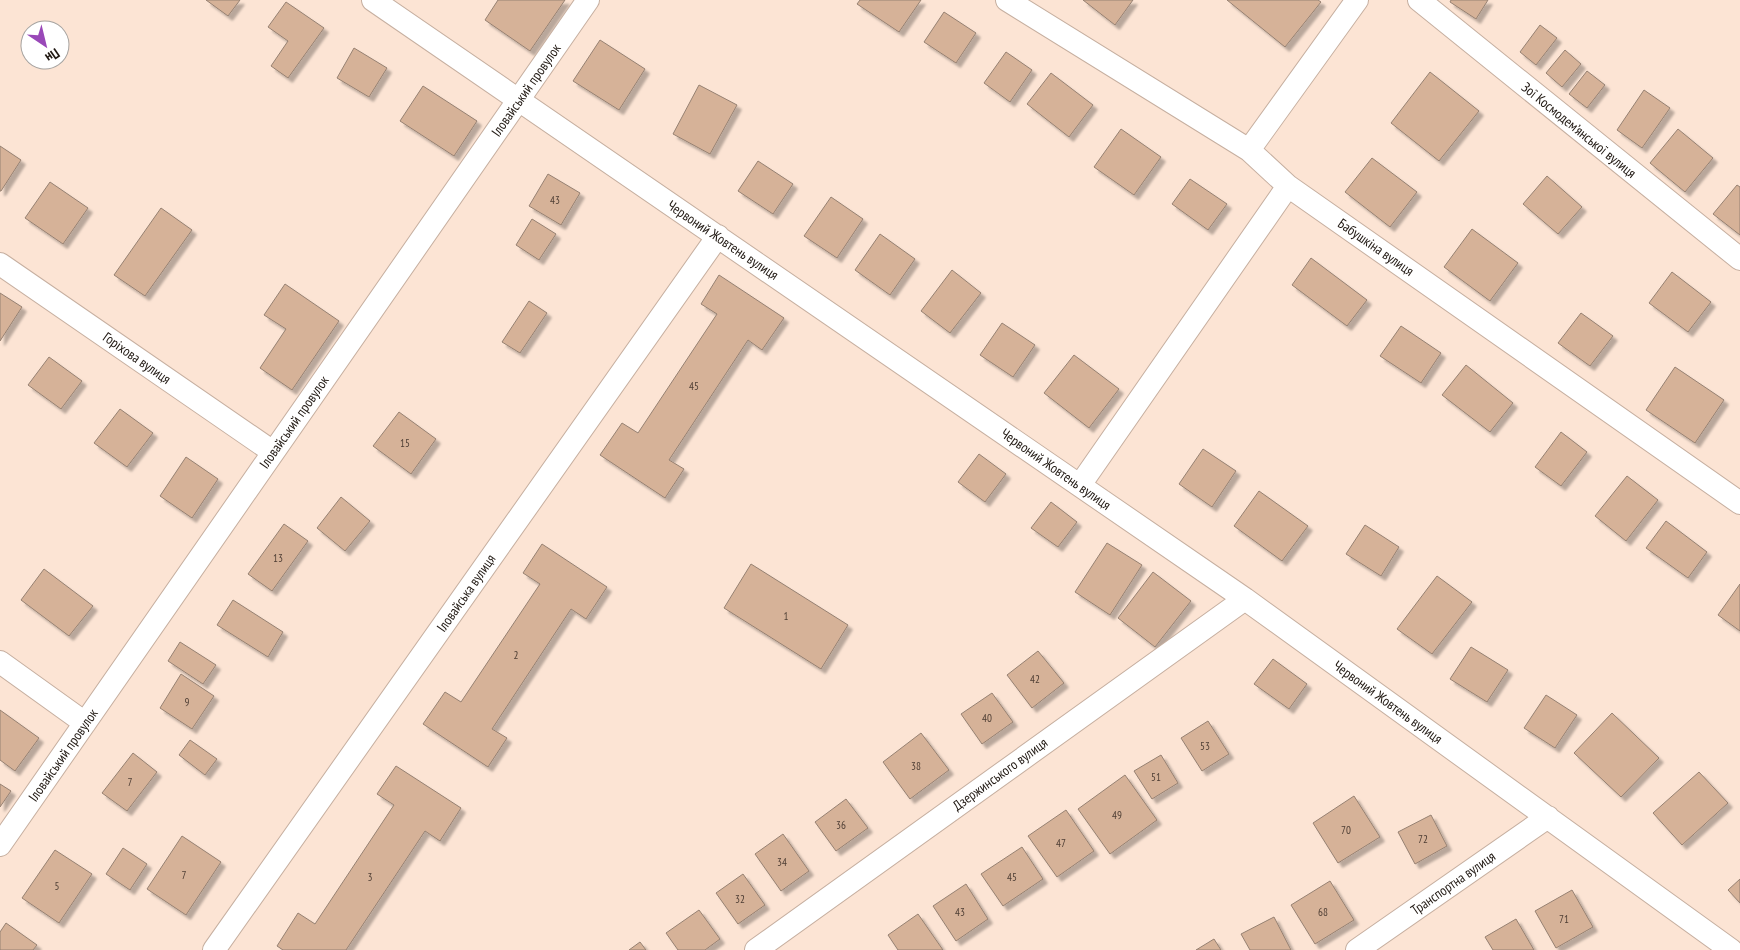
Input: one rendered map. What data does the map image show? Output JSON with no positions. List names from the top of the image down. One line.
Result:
{"streets":{"street":["Іловайський провулок","Зої Космодем’янської вулиця","Червоний Жовтень вулиця","Бабушкіна вулиця","Горіхова вулиця","Іловайська вулиця","Дзержинського вулиця","Транспортна вулиця"]},"crossings":[["Іловайський провулок","Червоний Жовтень вулиця"],["Іловайський провулок","Горіхова вулиця"],["Червоний Жовтень вулиця","Іловайська вулиця"],["Червоний Жовтень вулиця","Дзержинського вулиця"],["Червоний Жовтень вулиця","Транспортна вулиця"]],"house_numbers":["43","45","15","13","1","2","42","9","40","53","38","51","7","49","36","70","72","47","34","7","3","45","5","32","43","68","71"],"north":"bottom right"}
